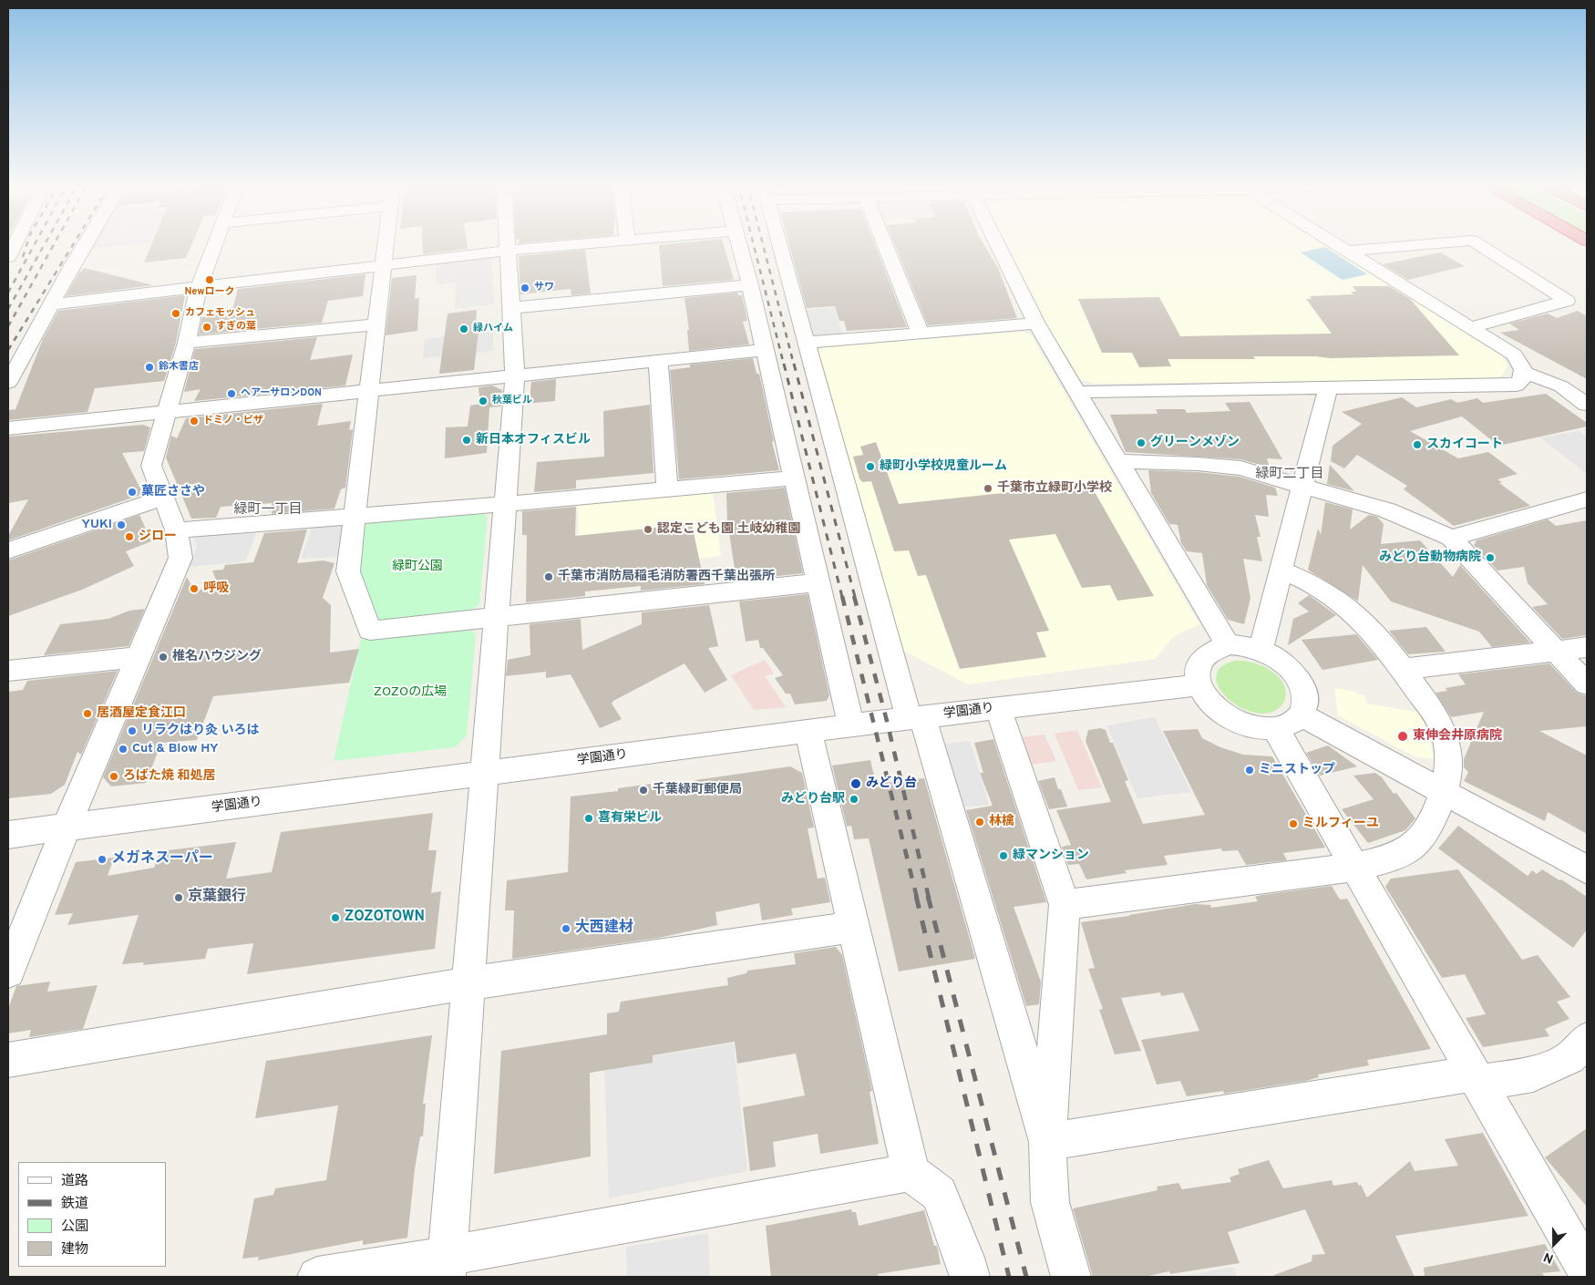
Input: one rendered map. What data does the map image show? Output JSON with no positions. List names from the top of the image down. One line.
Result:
{"streets":{"street":["学園通り"]},"districts":["緑町二丁目","緑町一丁目"],"parks":["緑町公園","ZOZOの広場"],"places":["Newローク","サワ","カフェモッシュ","すぎの葉","緑ハイム","鈴木書店","ヘアーサロンDON","秋葉ビル","ドミノ・ピザ","新日本オフィスビル","グリーンメゾン","スカイコート","緑町小学校児童ルーム","千葉市立緑町小学校","菓匠ささや","YUKI","認定こども園 土岐幼稚園","ジロー","みどり台動物病院","千葉市消防局稲毛消防署西千葉出張所","呼吸","椎名ハウジング","居酒屋定食江口","リラクはり灸 いろは","東伸会井原病院","Cut & Blow HY","ミニストップ","ろばた焼 和処居","みどり台","千葉緑町郵便局","みどり台駅","喜有栄ビル","林檎","ミルフィーユ","緑マンション","メガネスーパー","京葉銀行","ZOZOTOWN","大西建材"],"legend":["道路","鉄道","公園","建物"],"north":"bottom"}
